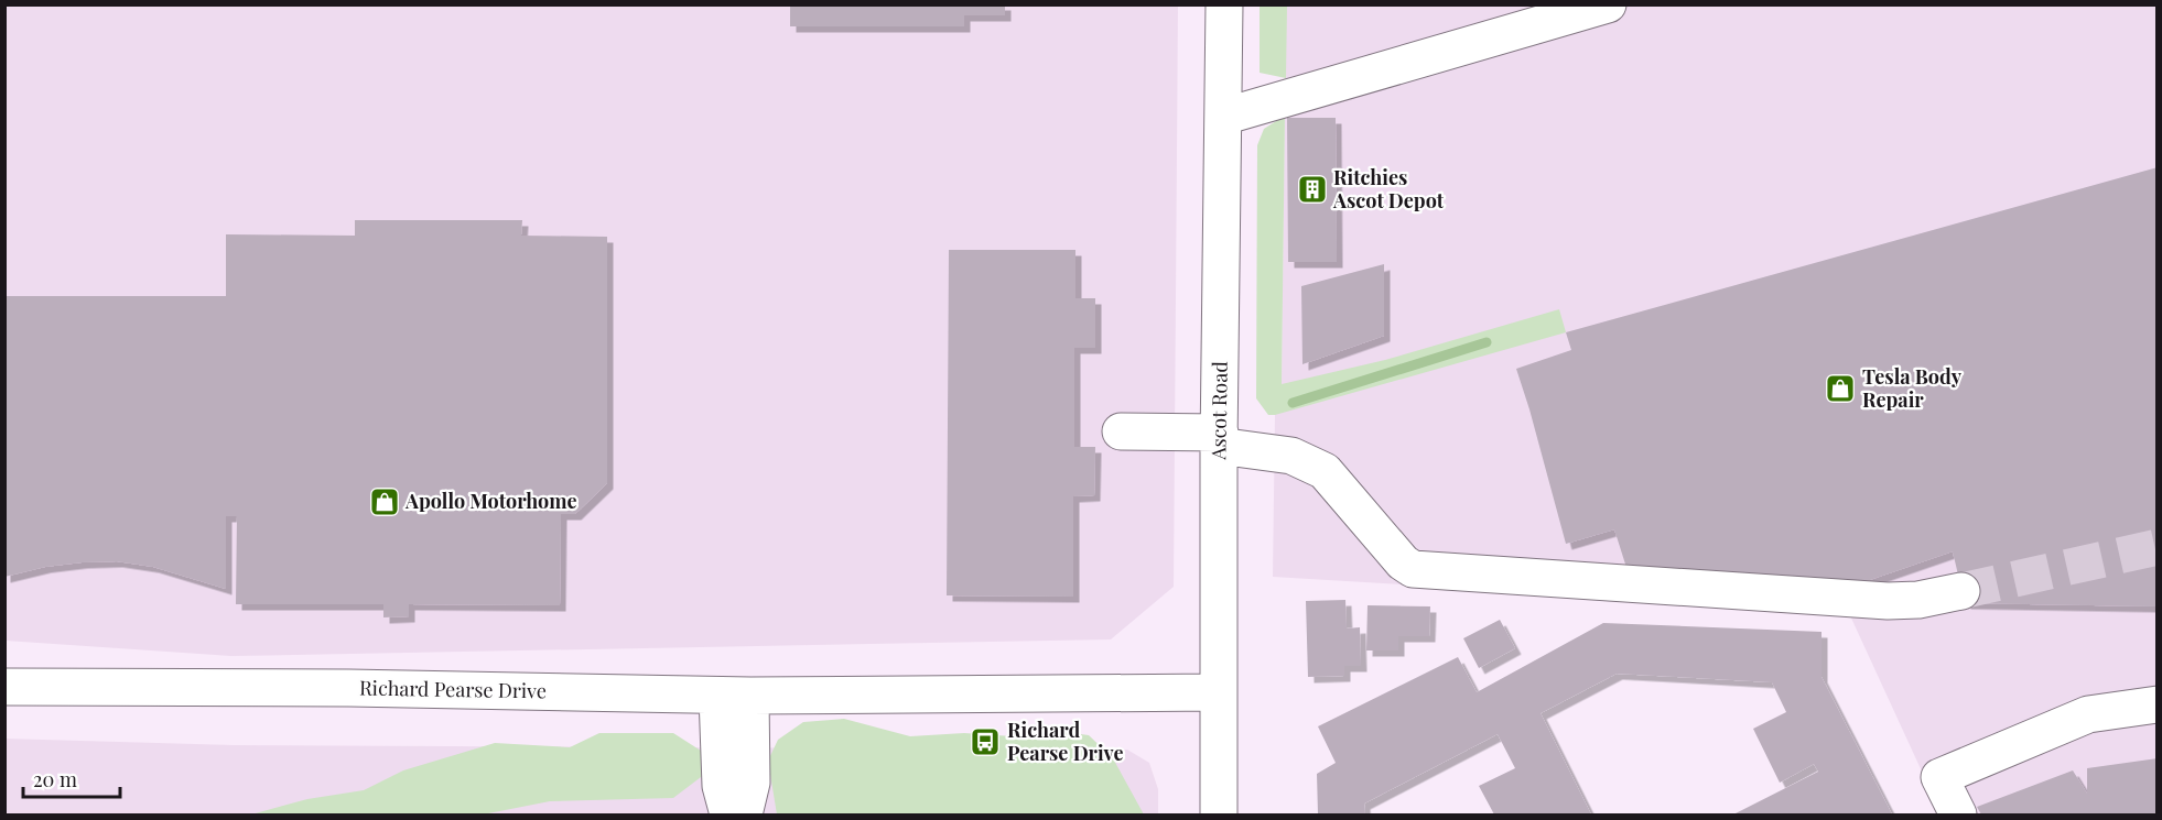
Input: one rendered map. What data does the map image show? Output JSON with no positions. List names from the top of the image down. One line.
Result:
{"streets":{"street":["Ascot Road","Richard Pearse Drive"]},"crossings":[["Ascot Road","Richard Pearse Drive"]],"places":{"building":["Ritchies Ascot Depot"],"shop":["Tesla Body Repair","Apollo Motorhome"],"bus stop":["Richard Pearse Drive"]},"scale_bar":"20 m"}
